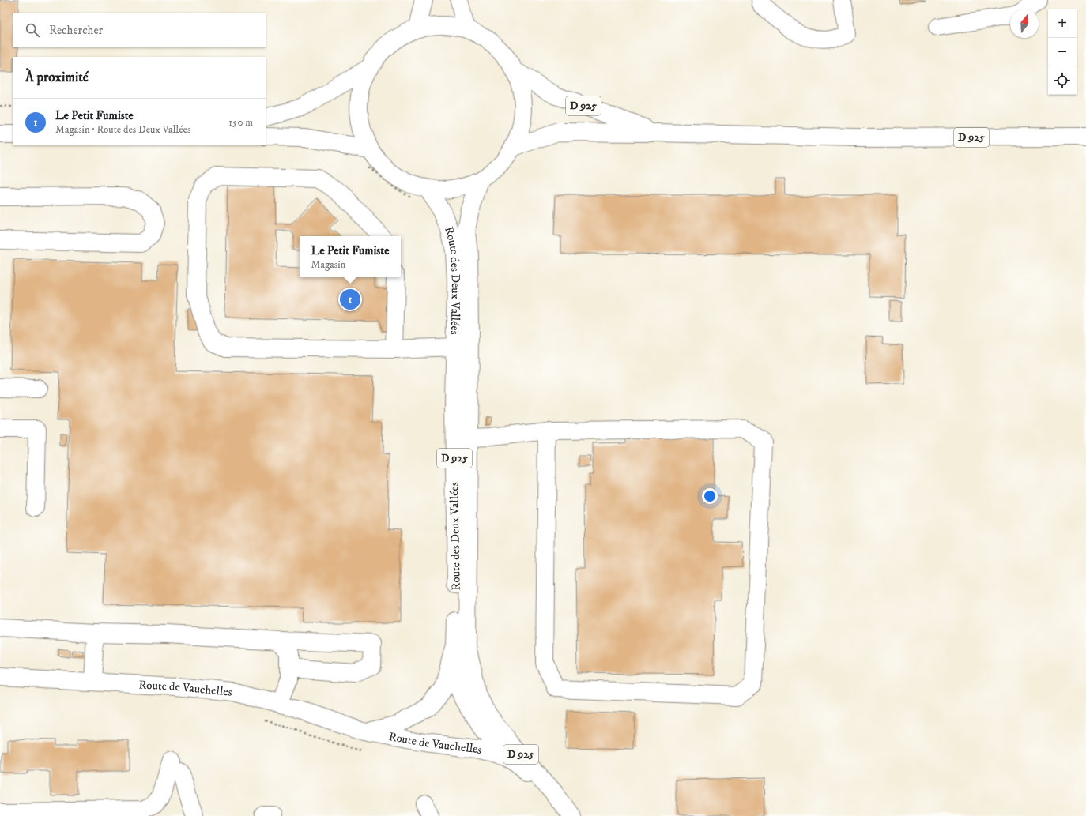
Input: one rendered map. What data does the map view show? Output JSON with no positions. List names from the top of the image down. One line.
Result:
{"streets":{"main road":["D 925","Route des Deux Vallées","Route de Vauchelles"]},"crossings":[["Route des Deux Vallées","Route de Vauchelles"]],"north":"top","page":{"map_buttons":["+","−"],"search":"Rechercher","heading":"À proximité","list":[{"mark":"1","name":"Le Petit Fumiste","note":"Magasin · Route des Deux Vallées","value":"150 m"}],"popup":["Le Petit Fumiste","Magasin"],"pins":"1"}}
